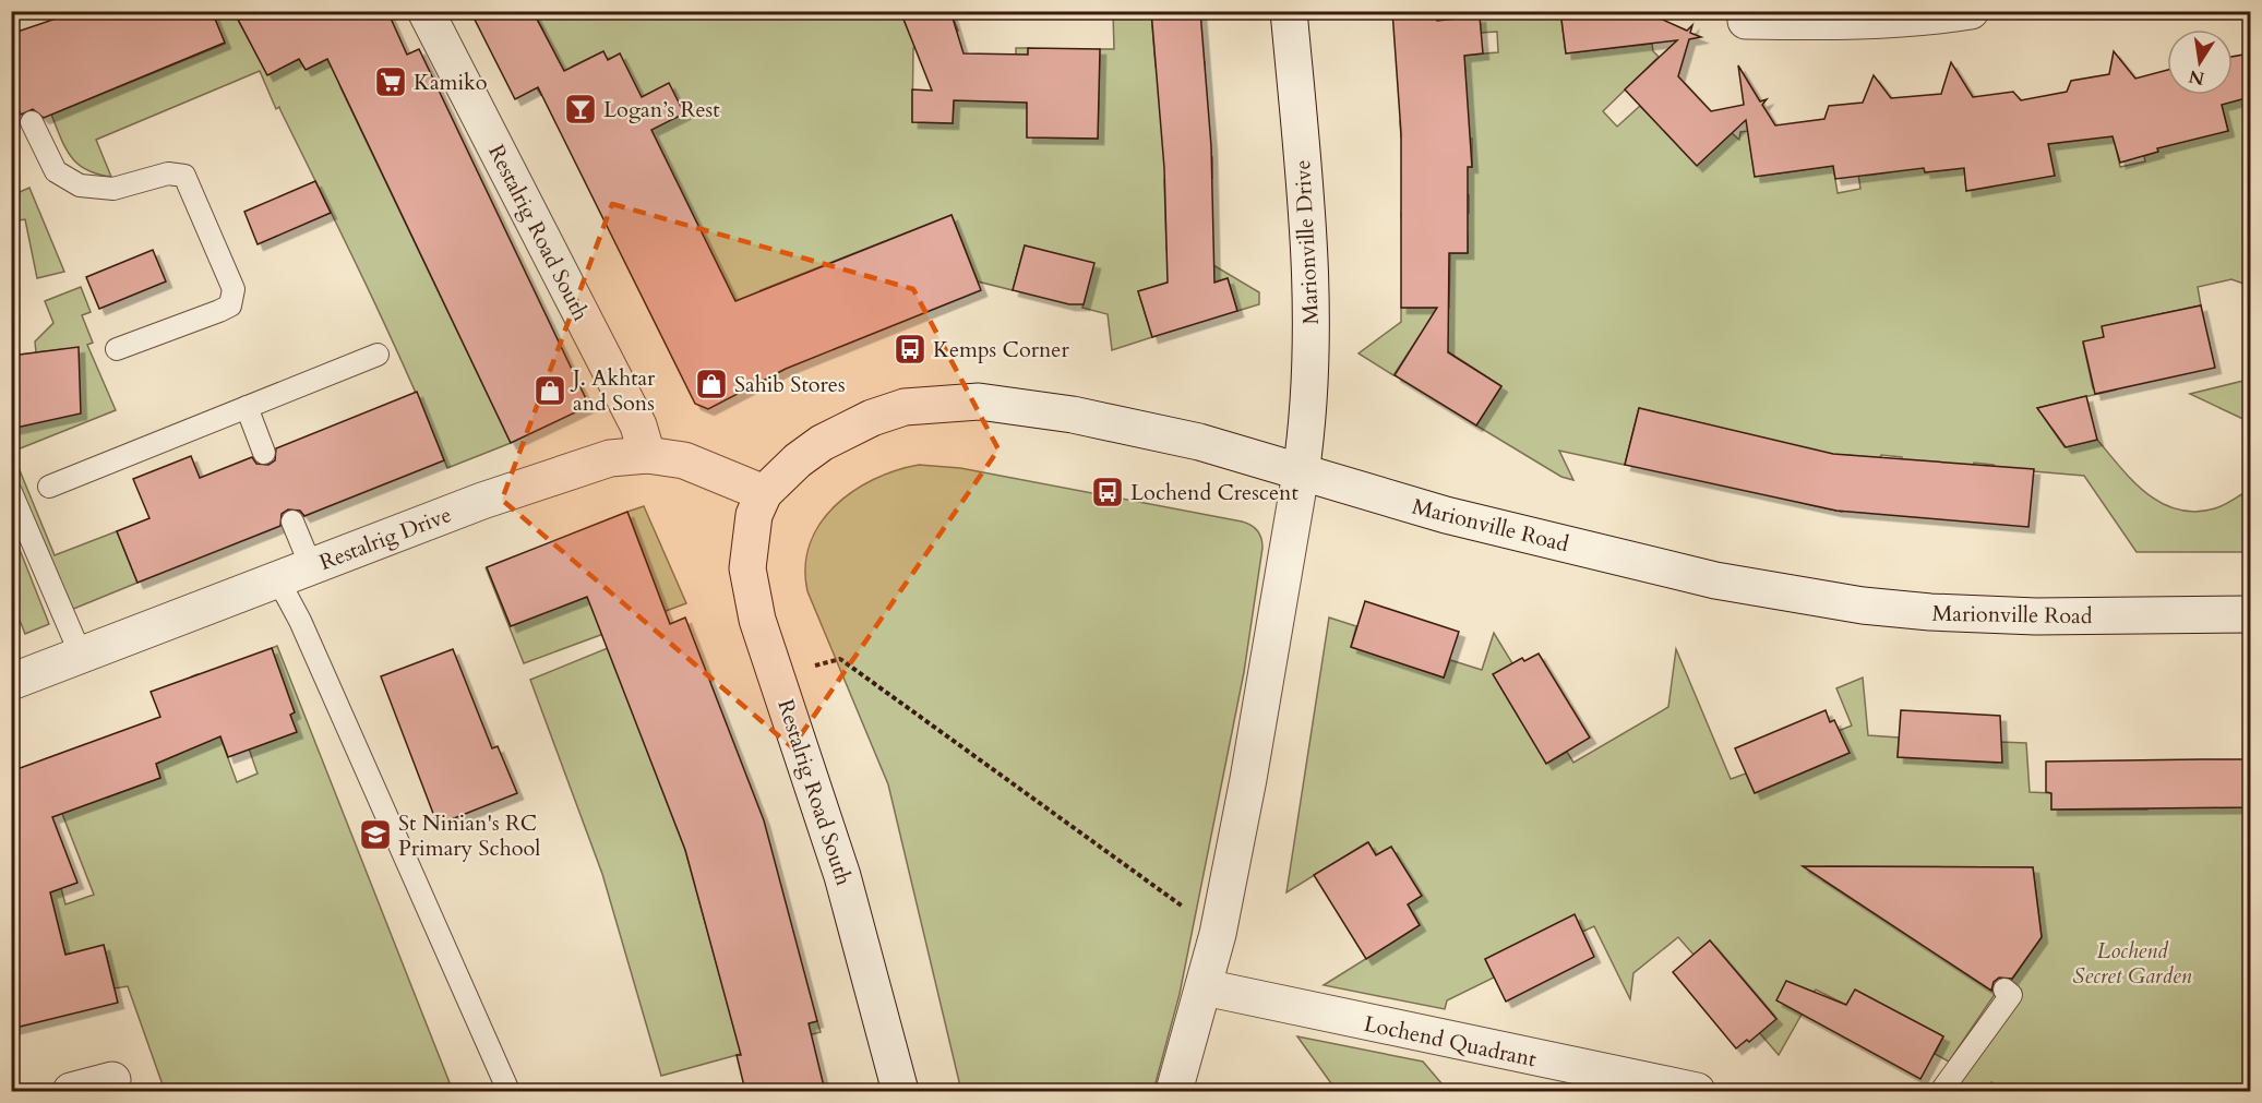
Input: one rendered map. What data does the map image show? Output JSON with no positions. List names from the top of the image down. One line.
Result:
{"streets":{"street":["Restalrig Road South","Marionville Drive","Marionville Road","Restalrig Drive","Lochend Quadrant"]},"crossings":[["Restalrig Road South","Marionville Road"],["Restalrig Road South","Restalrig Drive"],["Marionville Drive","Marionville Road"],["Marionville Road","Restalrig Drive"]],"parks":["Lochend Secret Garden"],"places":{"supermarket":["Kamiko"],"bar":["Logan’s Rest"],"bus stop":["Kemps Corner","Lochend Crescent"],"shop":["Sahib Stores","J. Akhtar and Sons"],"school or university":["St Ninian's RC Primary School"]},"north":"bottom"}
